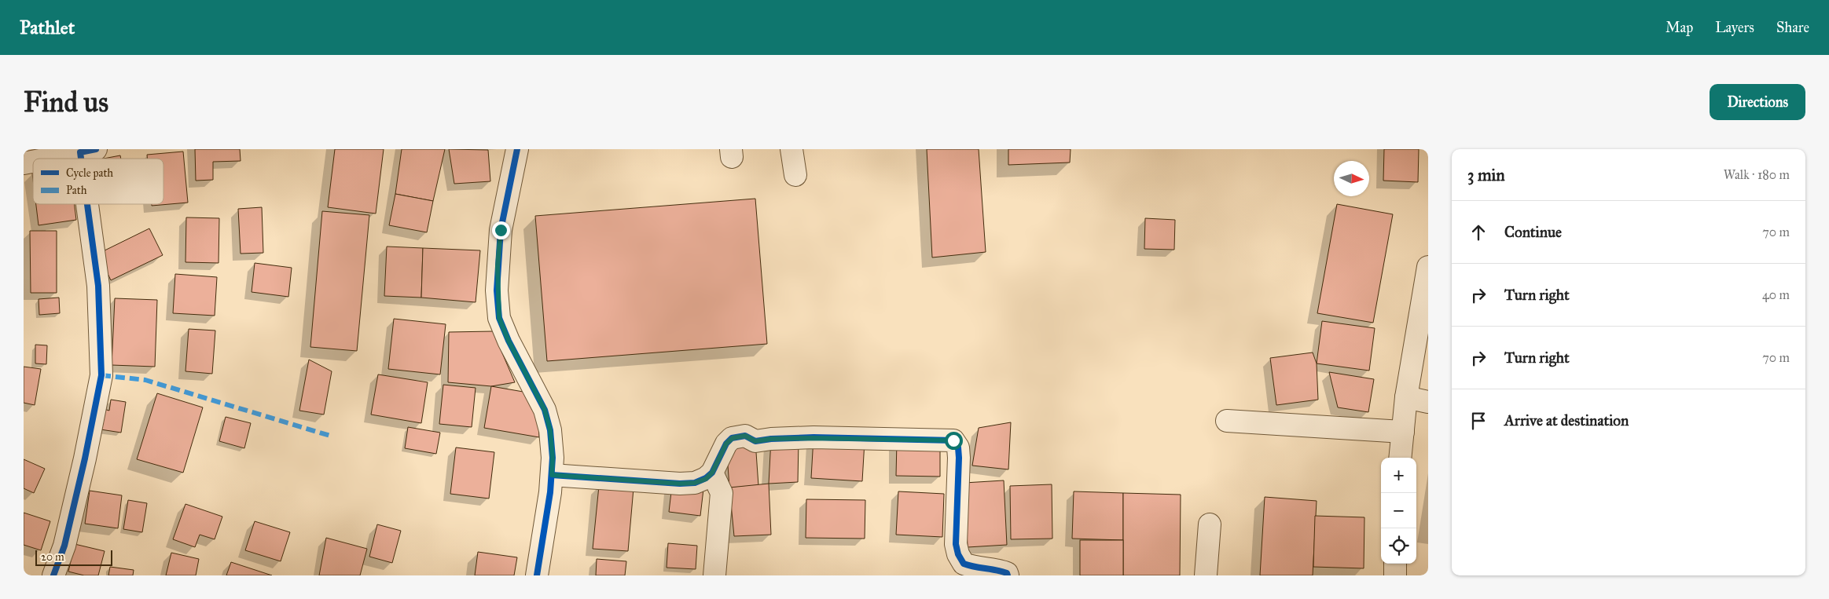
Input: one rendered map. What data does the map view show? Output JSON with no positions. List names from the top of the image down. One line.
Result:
{"legend":["Cycle path","Path"],"scale_bar":"20 m","north":"right","page":{"header":"Pathlet","nav":["Map","Layers","Share"],"buttons":"Directions","title":"Find us","heading":["3 min","Walk · 180 m"],"list":[["Continue","70 m"],["Turn right","40 m"],["Turn right","70 m"],"Arrive at destination"],"map_buttons":["+","−"],"scale":"20 m"}}
